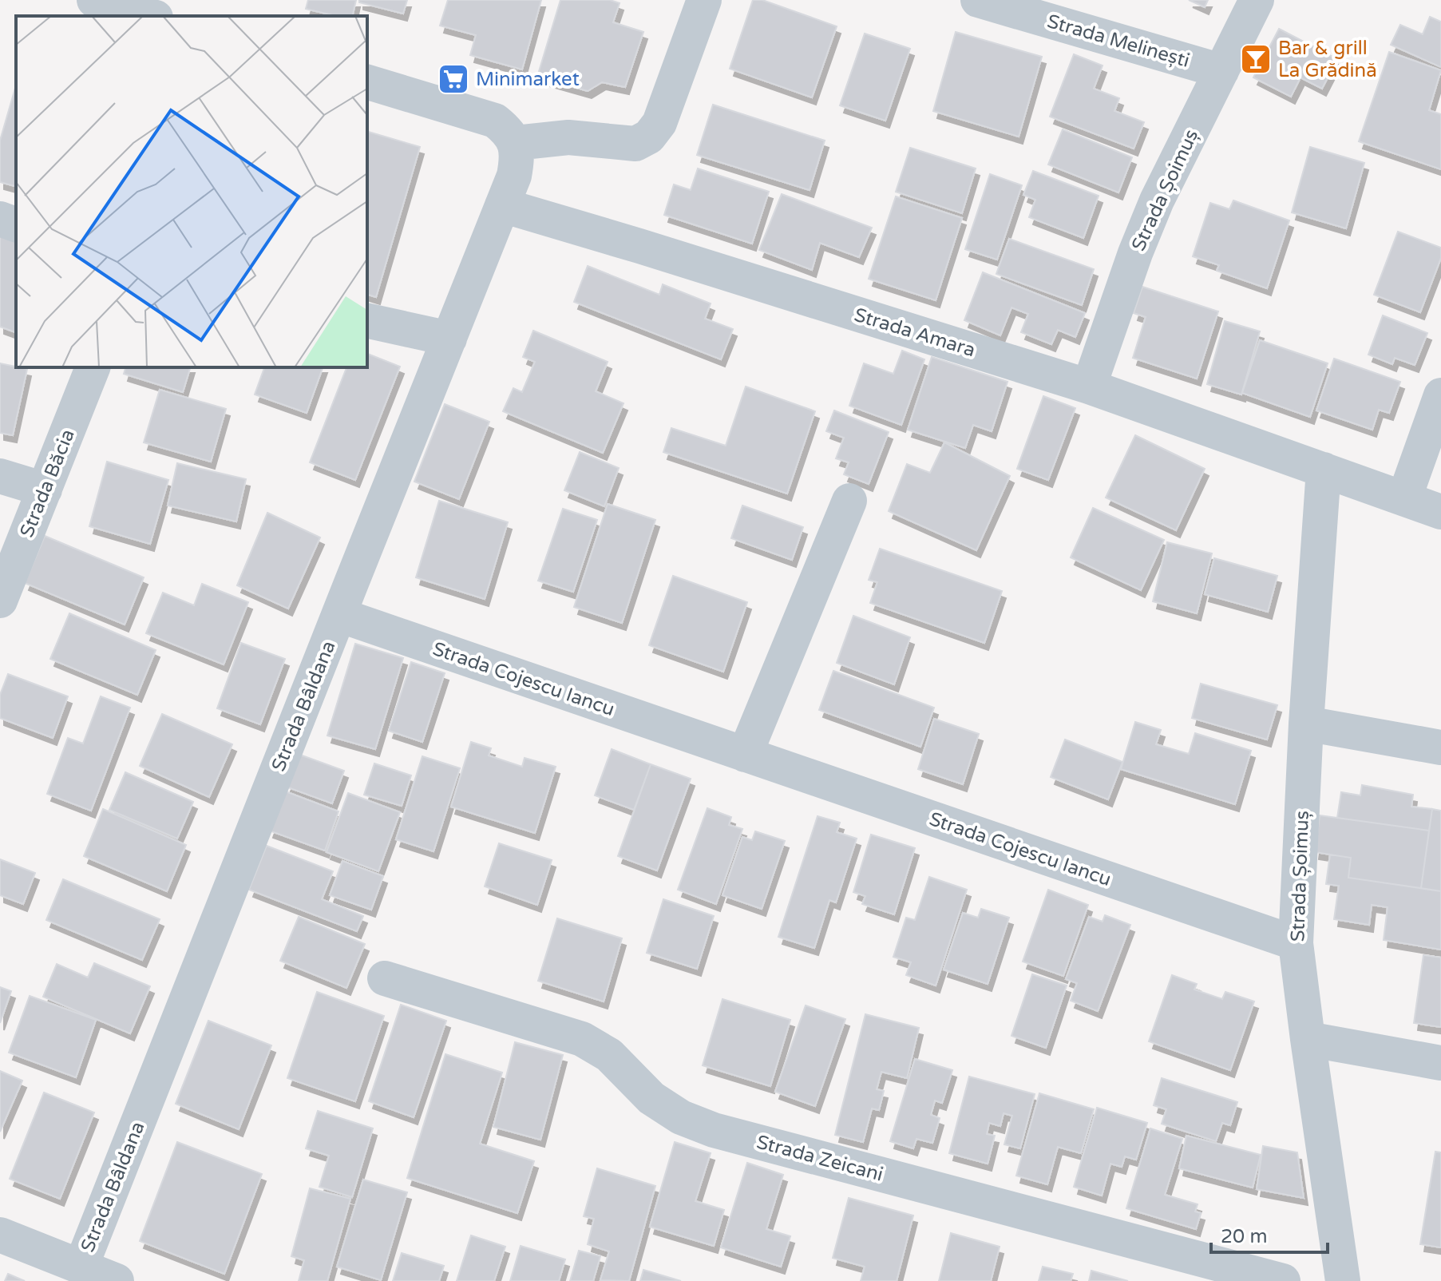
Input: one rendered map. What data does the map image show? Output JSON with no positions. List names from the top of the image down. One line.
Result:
{"streets":{"street":["Strada Melinești","Strada Șoimuș","Strada Amara","Strada Băcia","Strada Cojescu Iancu","Strada Bâldana","Strada Zeicani"]},"crossings":[["Strada Melinești","Strada Șoimuș"],["Strada Șoimuș","Strada Amara"],["Strada Șoimuș","Strada Cojescu Iancu"],["Strada Amara","Strada Bâldana"],["Strada Cojescu Iancu","Strada Bâldana"]],"places":{"bar":["Bar & grill La Grădină"],"supermarket":["Minimarket"]},"scale_bar":"20 m"}
